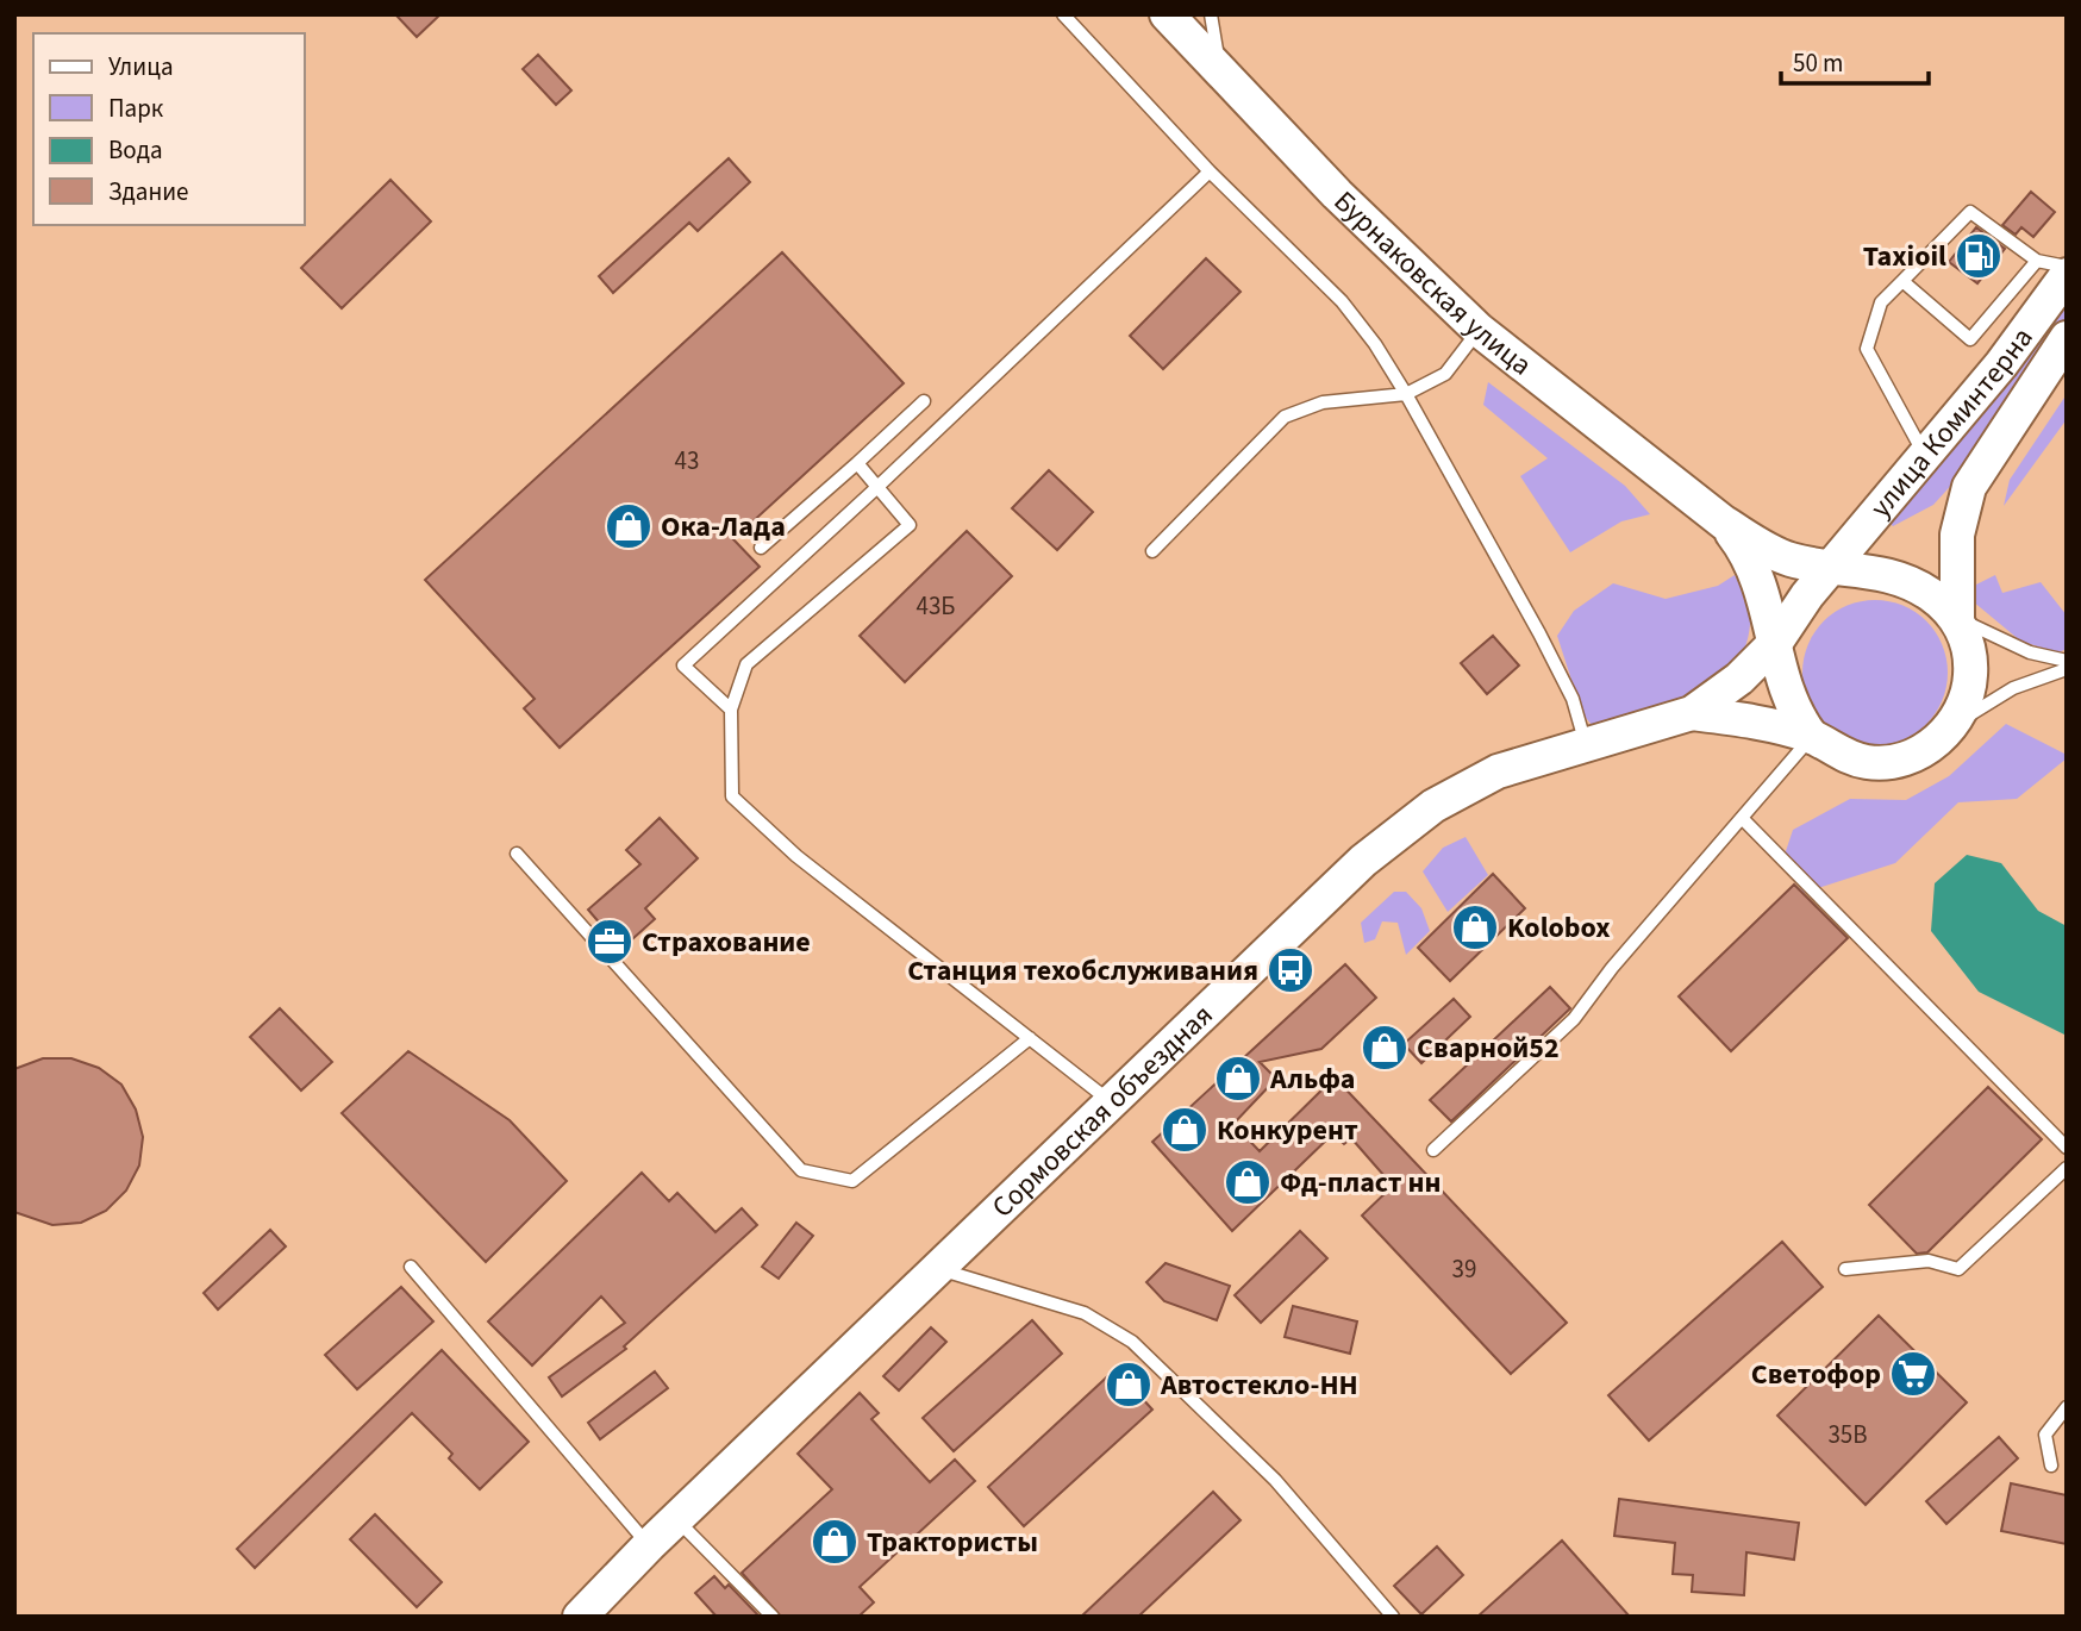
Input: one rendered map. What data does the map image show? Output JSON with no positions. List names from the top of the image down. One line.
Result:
{"streets":{"main road":["Бурнаковская улица","улица Коминтерна","Сормовская объездная"]},"places":{"fuel station":["Taxioil"],"shop":["Ока-Лада","Kolobox","Сварной52","Альфа","Конкурент","Фд-пласт нн","Автостекло-НН","Трактористы"],"office":["Страхование"],"bus stop":["Станция техобслуживания"],"supermarket":["Светофор"]},"house_numbers":["43","43Б","39","35В"],"legend":["Улица","Парк","Вода","Здание"],"scale_bar":"50 m"}
